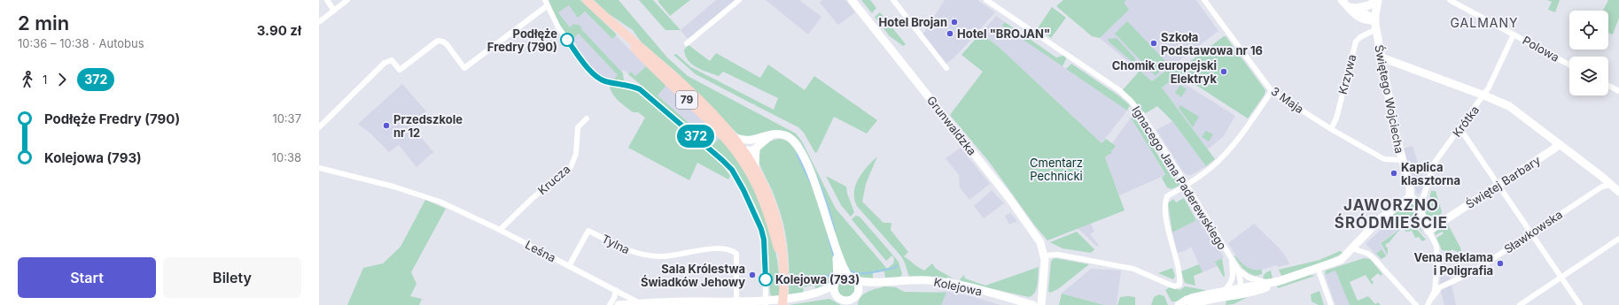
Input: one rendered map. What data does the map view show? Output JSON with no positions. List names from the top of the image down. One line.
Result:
{"streets":{"main road":["79"],"street":["Polowa","Krzywa","Świętego Wojciecha","3 Maja","Krótka","Grunwaldzka","Ignacego Jana Paderewskiego","Krucza","Świętej Barbary","Sławkowska","Tylna","Leśna","Kolejowa"]},"crossings":[["Polowa","Krótka"],["Krzywa","Świętego Wojciecha"],["Krzywa","3 Maja"],["Świętego Wojciecha","3 Maja"],["Krucza","Leśna"],["Tylna","Leśna"]],"districts":["GALMANY","JAWORZNO ŚRÓDMIEŚCIE"],"parks":["Cmentarz Pechnicki"],"places":["Hotel Brojan","Hotel \"BROJAN\"","Podłęże Fredry (790)","Szkoła Podstawowa nr 16","Chomik europejski Elektryk","Przedszkole nr 12","Kaplica klasztorna","Vena Reklama i Poligrafia","Sala Królestwa Świadków Jehowy","Kolejowa (793)"],"lines":["bus line 372"],"page":{"heading":["2 min","10:36 – 10:38 · Autobus","3.90 zł"],"on_map":"372","legs":["1","372"],"list":[{"name":"Podłęże Fredry (790)","value":"10:37"},{"name":"Kolejowa (793)","value":"10:38"}],"buttons":["Start","Bilety"]}}
